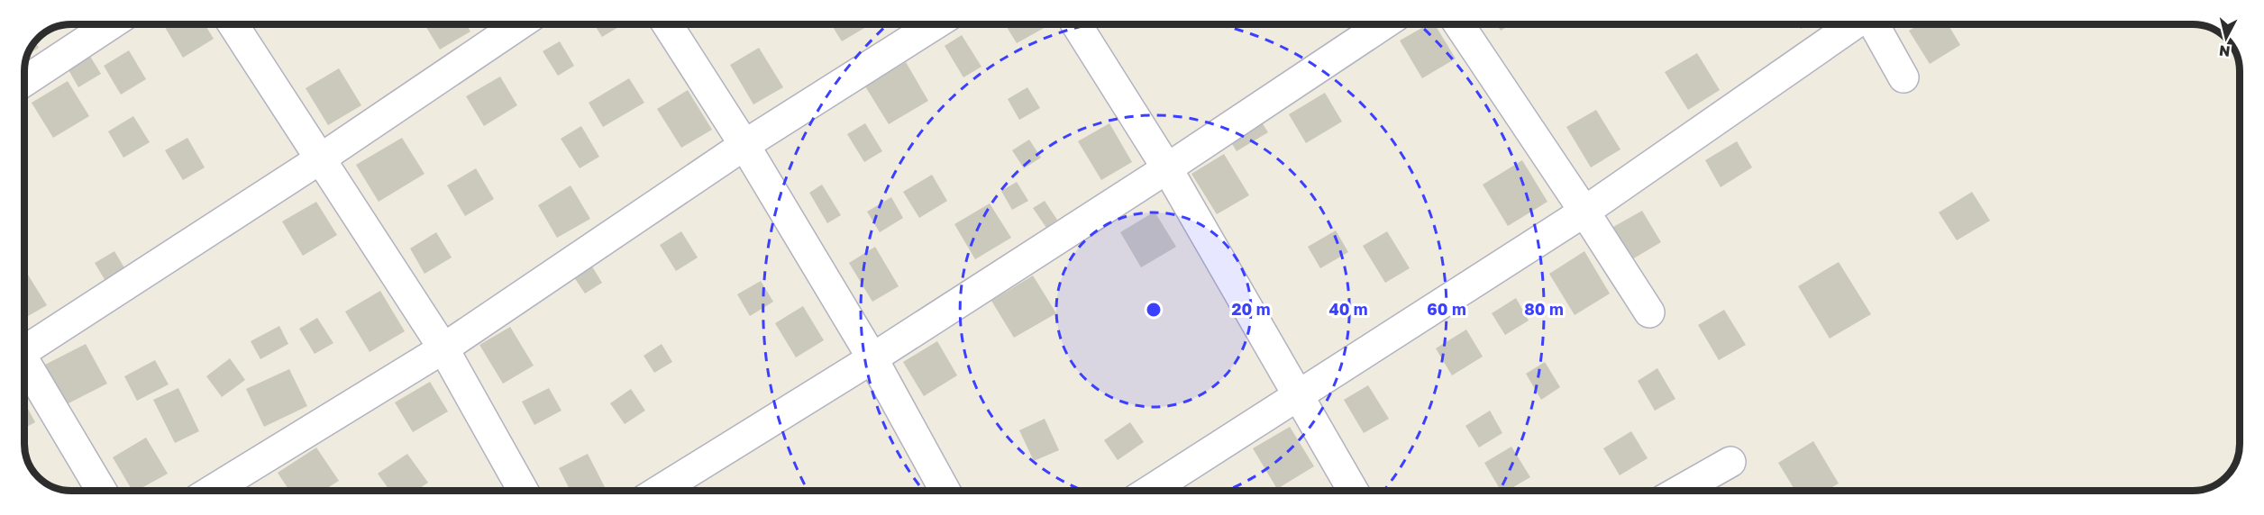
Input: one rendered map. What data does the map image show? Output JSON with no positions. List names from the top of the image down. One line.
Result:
{"north":"bottom","rings":["20 m","40 m","60 m","80 m"]}
